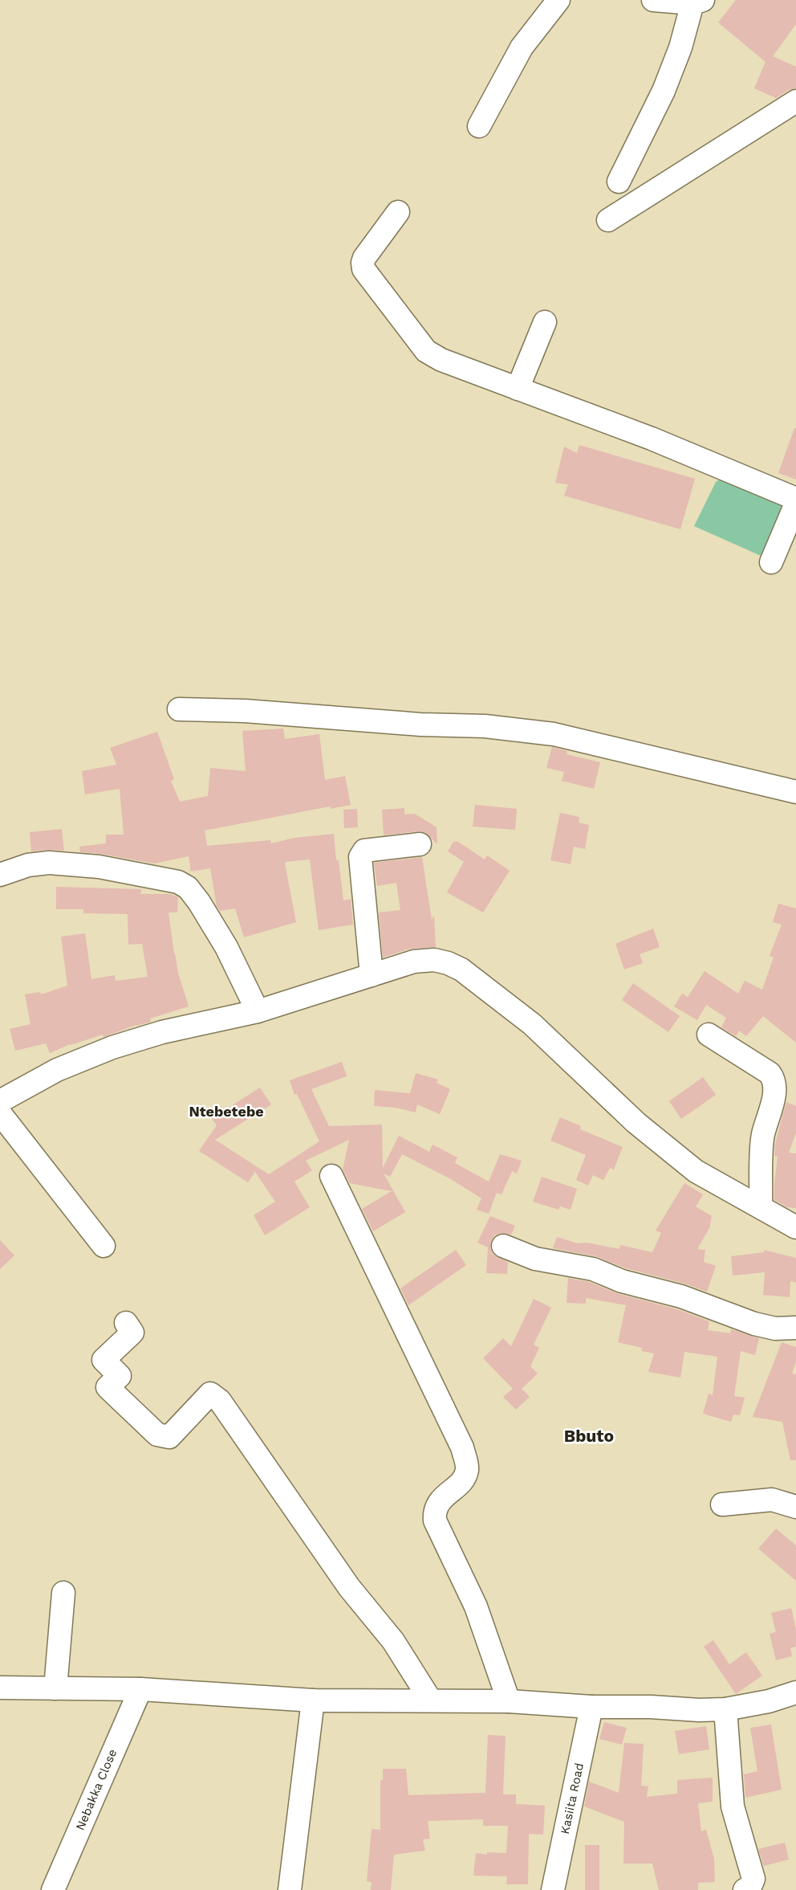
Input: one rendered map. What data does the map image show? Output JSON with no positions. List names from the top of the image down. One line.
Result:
{"streets":{"street":["Nebakka Close","Kasiita Road"]},"districts":["Ntebetebe","Bbuto"]}
